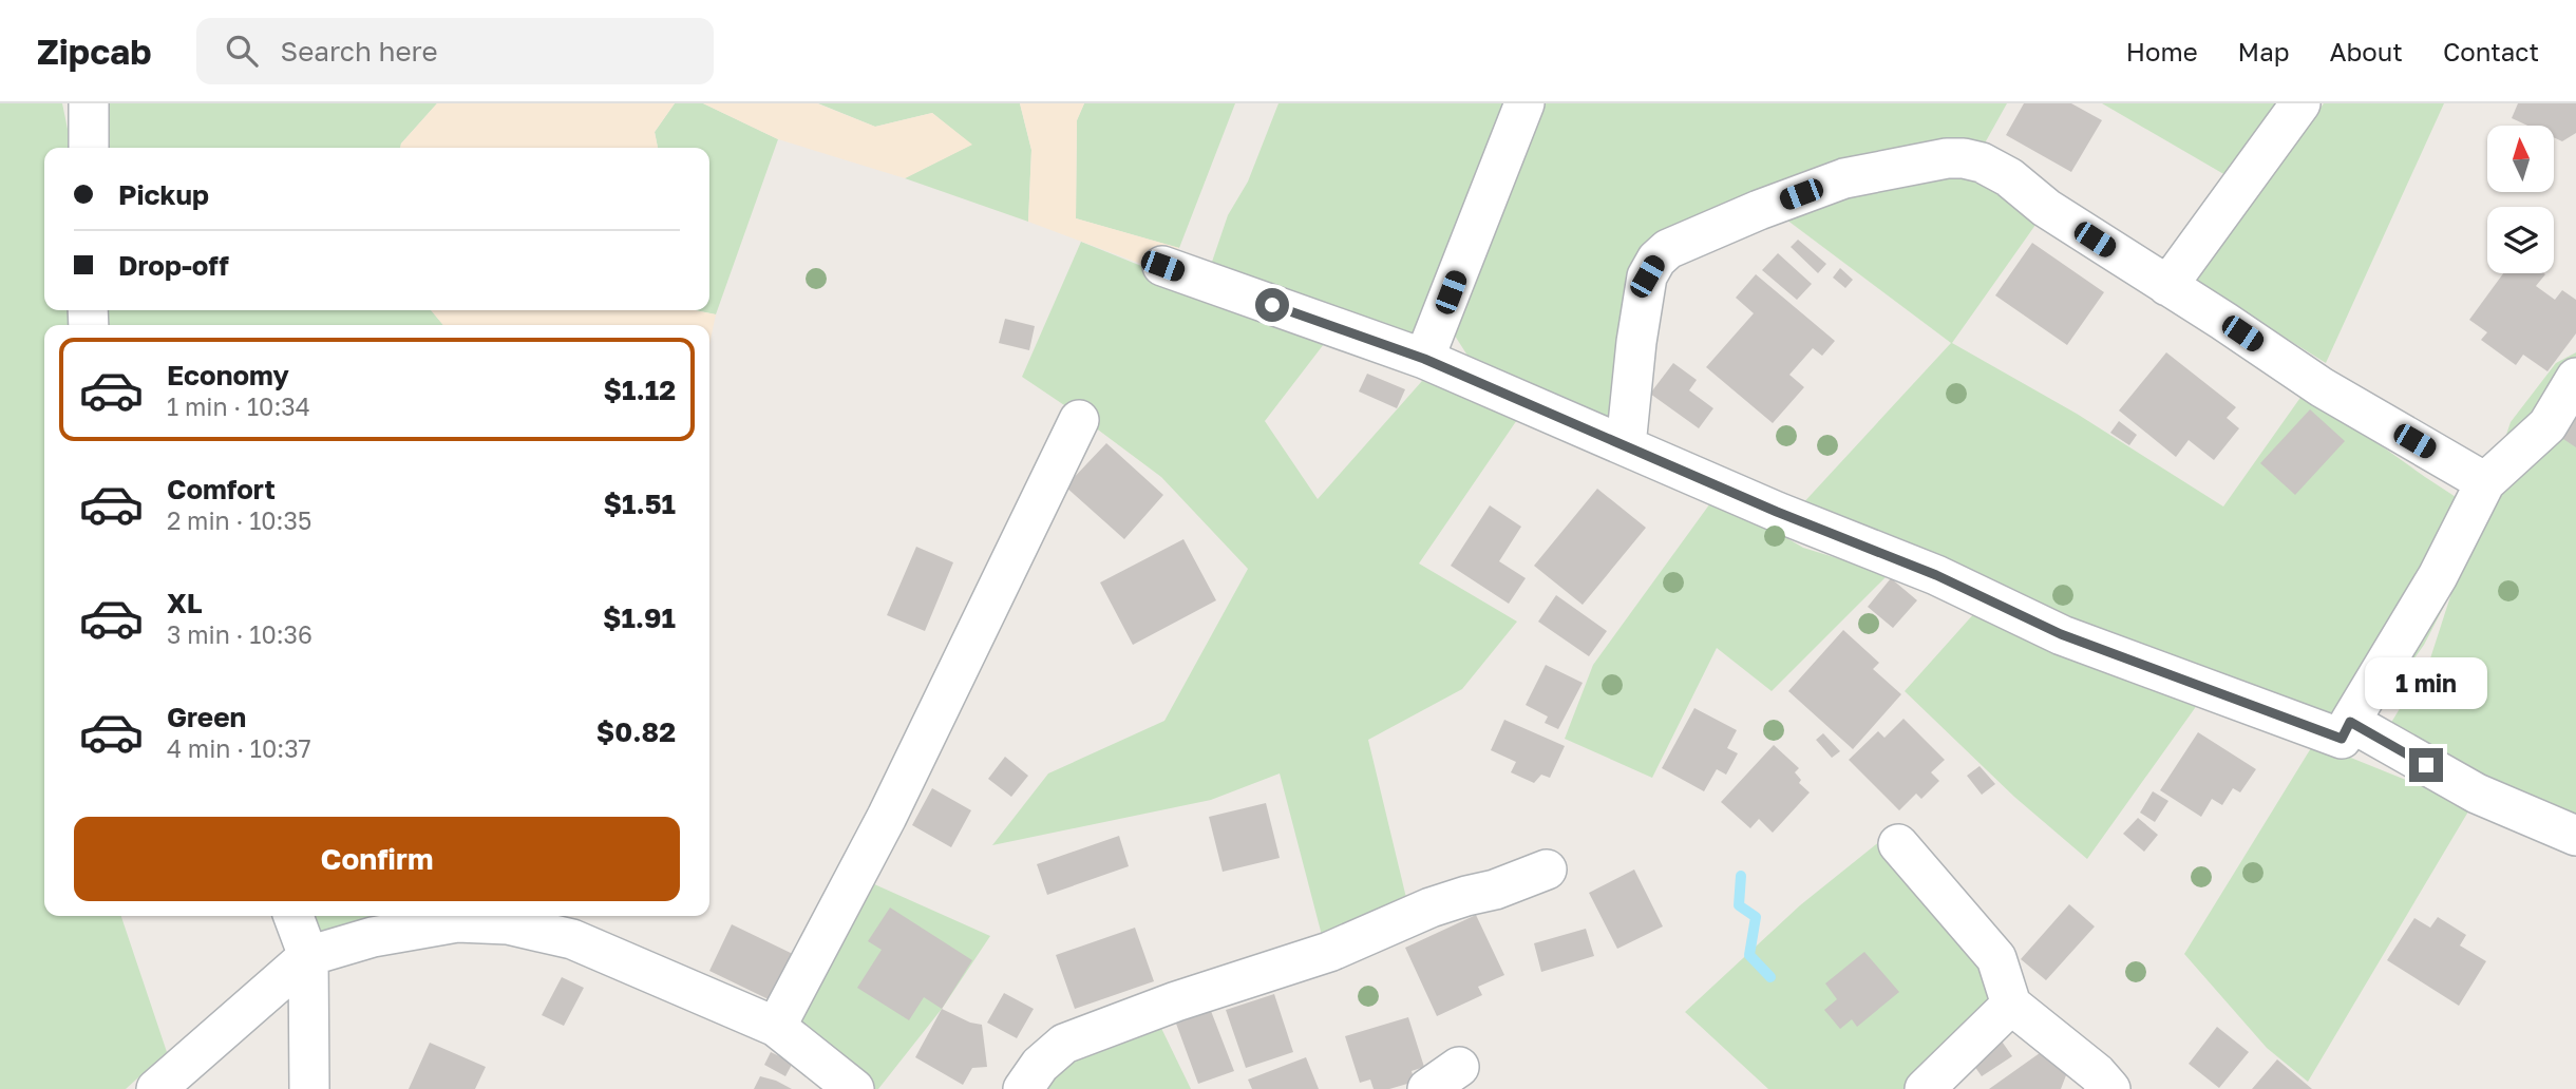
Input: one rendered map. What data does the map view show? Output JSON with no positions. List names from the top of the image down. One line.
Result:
{"north":"top","page":{"header":"Zipcab","search":"Search here","nav":["Home","Map","About","Contact"],"banner":["Pickup","Drop-off"],"list":[{"name":"Economy","note":"1 min · 10:34","value":"$1.12"},{"name":"Comfort","note":"2 min · 10:35","value":"$1.51"},{"name":"XL","note":"3 min · 10:36","value":"$1.91"},{"name":"Green","note":"4 min · 10:37","value":"$0.82"}],"bubble":"1 min","buttons":"Confirm"}}
